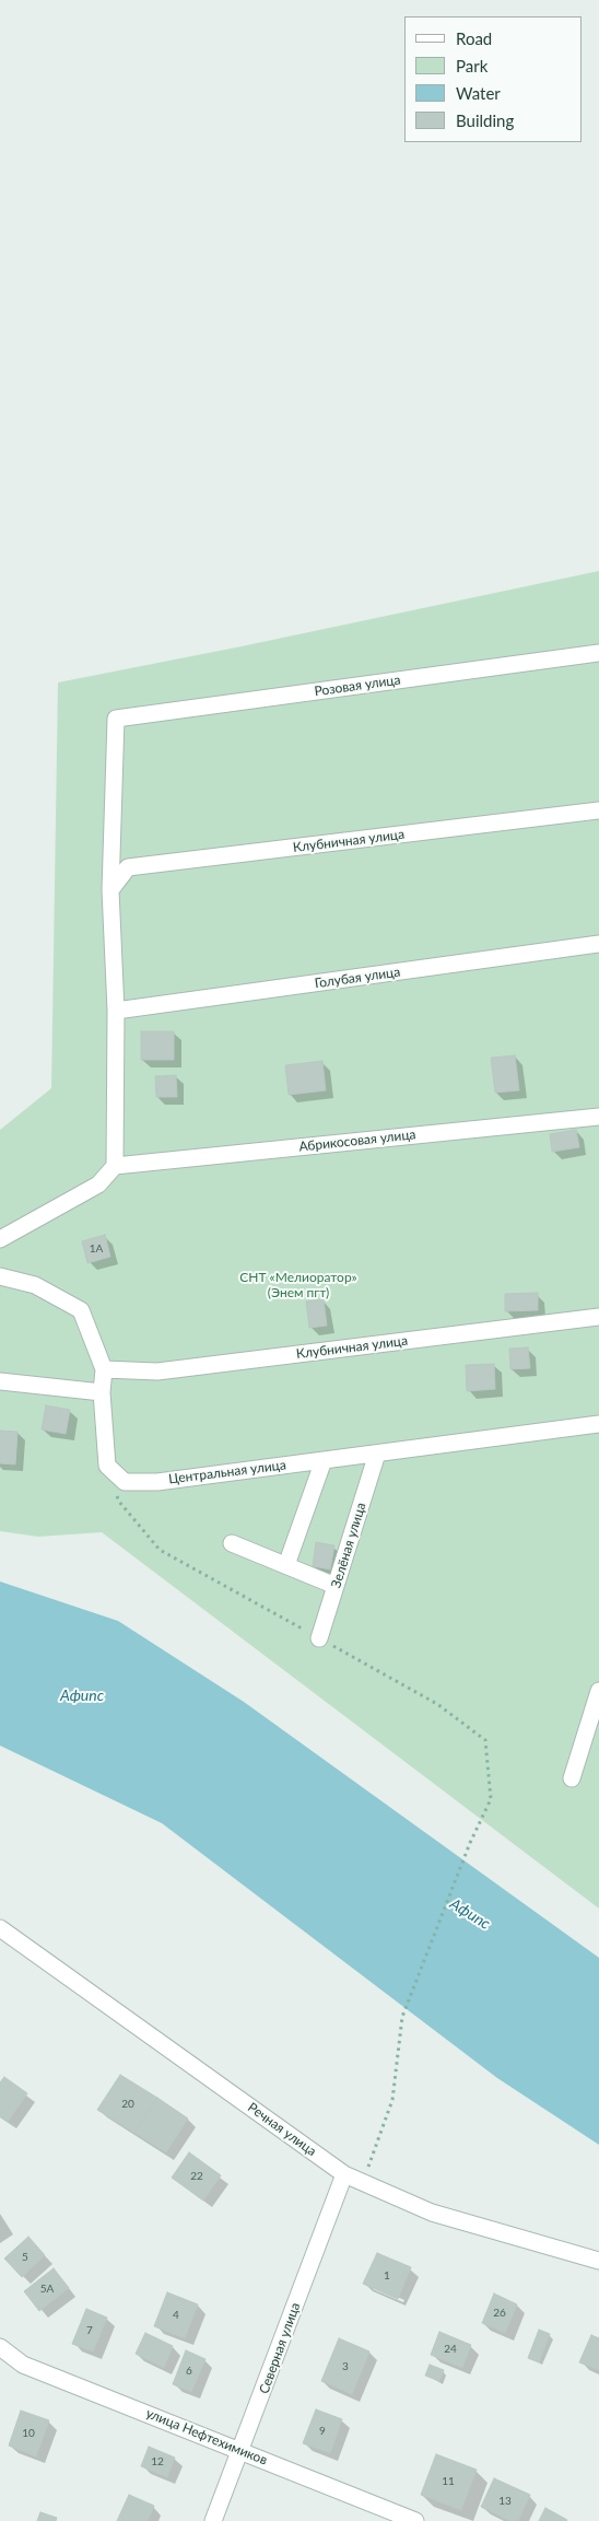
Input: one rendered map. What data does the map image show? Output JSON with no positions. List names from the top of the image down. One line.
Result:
{"streets":{"street":["Розовая улица","Клубничная улица","Голубая улица","Абрикосовая улица","Центральная улица","Зелёная улица","Речная улица","Северная улица","улица Нефтехимиков"]},"crossings":[["Розовая улица","Клубничная улица"],["Клубничная улица","Центральная улица"],["Центральная улица","Зелёная улица"],["Речная улица","Северная улица"],["Северная улица","улица Нефтехимиков"]],"water":["Афипс"],"parks":["СНТ «Мелиоратор» (Энем пгт)"],"house_numbers":["1А","20","22","5","1","5А","26","4","7","24","3","6","9","10","12","11","13"],"legend":["Road","Park","Water","Building"]}
